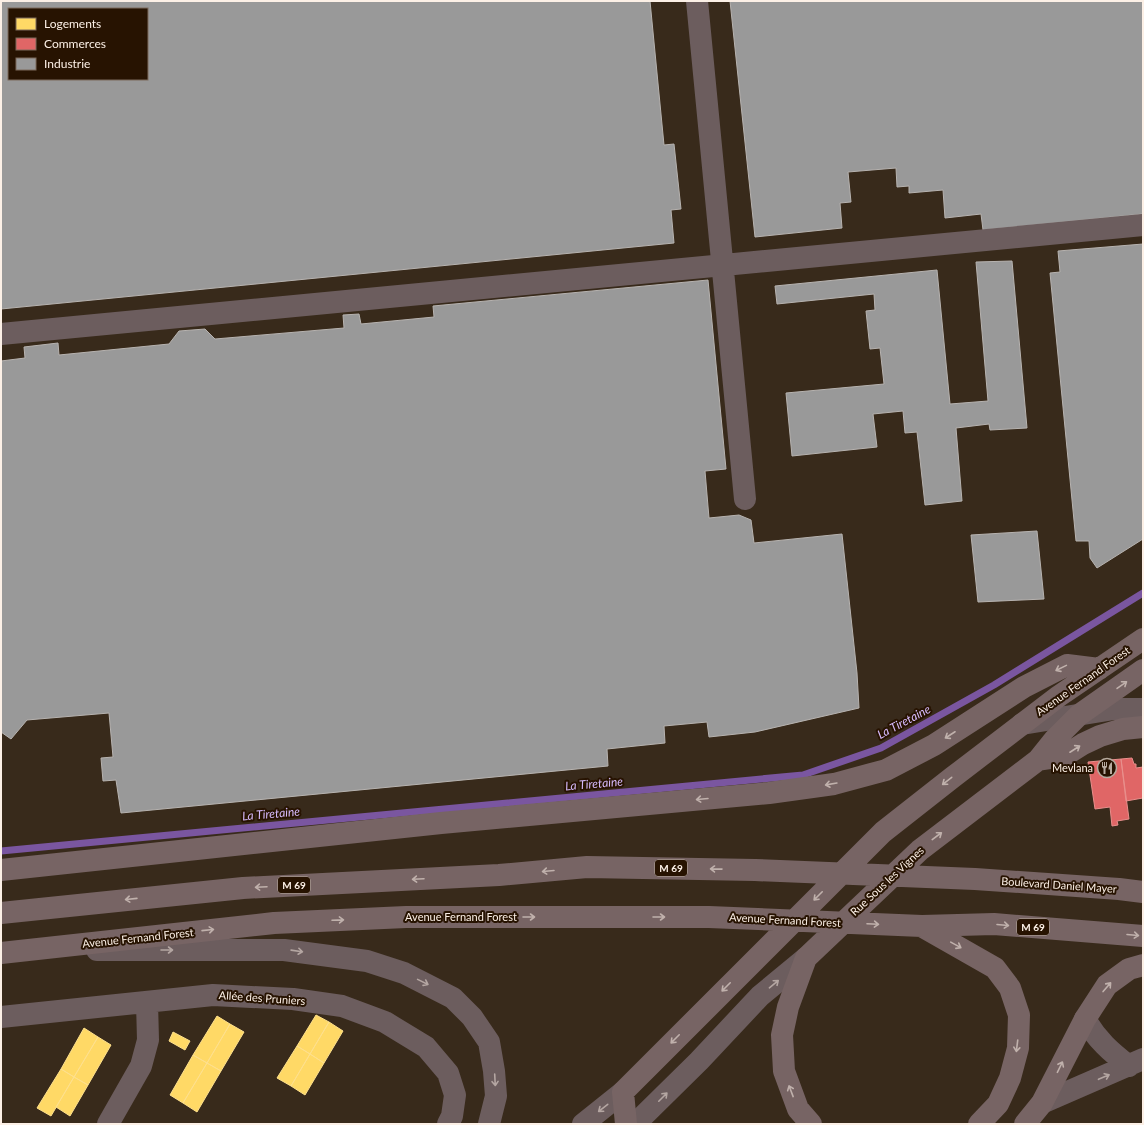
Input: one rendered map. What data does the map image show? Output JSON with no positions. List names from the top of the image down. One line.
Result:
{"streets":{"main road":["Avenue Fernand Forest","M 69","Rue Sous les Vignes","Boulevard Daniel Mayer"],"street":["Allée des Pruniers"]},"crossings":[["Avenue Fernand Forest","M 69"]],"water":["La Tiretaine"],"places":{"restaurant":["Mevlana"]},"legend":["Logements","Commerces","Industrie"]}
